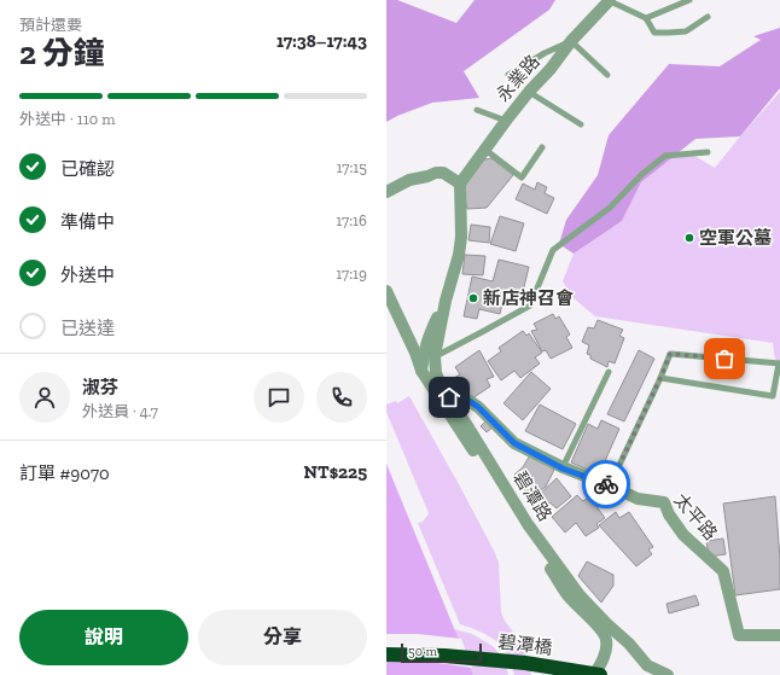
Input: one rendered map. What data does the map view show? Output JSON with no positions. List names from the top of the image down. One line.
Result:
{"streets":{"highway":["碧潭橋"],"street":["永業路","碧潭路","太平路"]},"crossings":[["永業路","碧潭路"],["碧潭路","太平路"]],"places":["空軍公墓","新店神召會"],"scale_bar":"50 m","page":{"heading":["2 分鐘","預計還要","17:38–17:43"],"panel":["淑芬","外送員 · 4.7","訂單 #9070","NT$225"],"bar":"外送中 · 110 m","list":[["已確認","17:15"],["準備中","17:16"],["外送中","17:19"],"已送達"],"buttons":["說明","分享"],"scale":"50 m"}}
